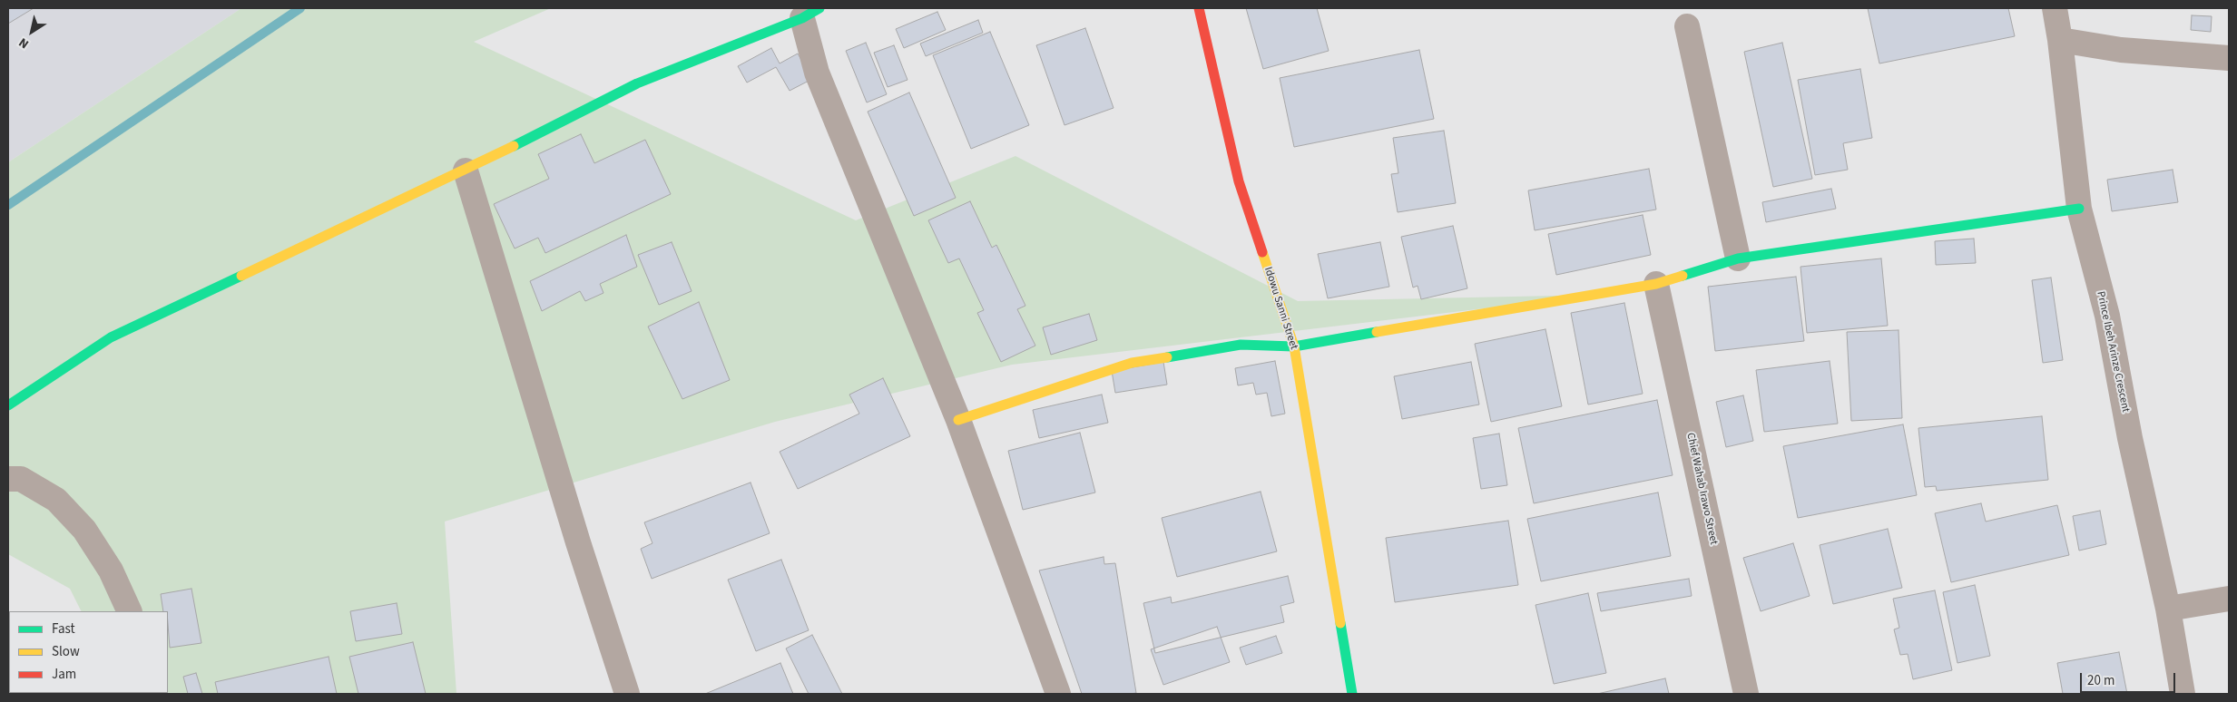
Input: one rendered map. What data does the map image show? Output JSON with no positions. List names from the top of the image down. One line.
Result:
{"streets":{"street":["Idowu Sanni Street","Prince Ibeh Arinze Crescent","Chief Wahab Irawo Street"]},"legend":["Fast","Slow","Jam"],"scale_bar":"20 m","north":"bottom left"}
